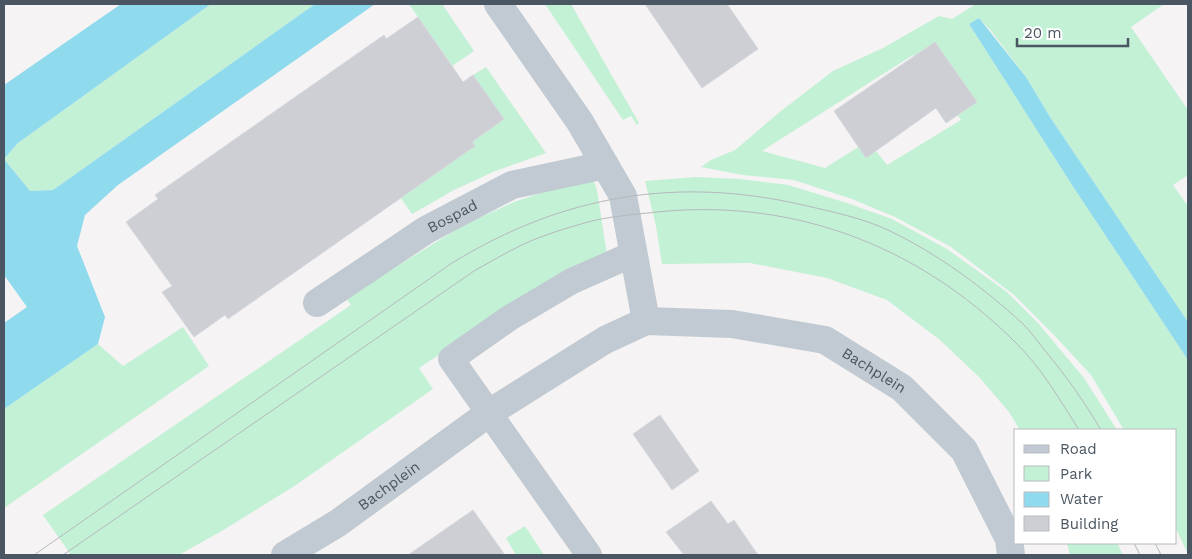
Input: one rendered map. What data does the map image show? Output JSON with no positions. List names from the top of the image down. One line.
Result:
{"streets":{"street":["Bospad","Bachplein"]},"legend":["Road","Park","Water","Building"],"scale_bar":"20 m"}
